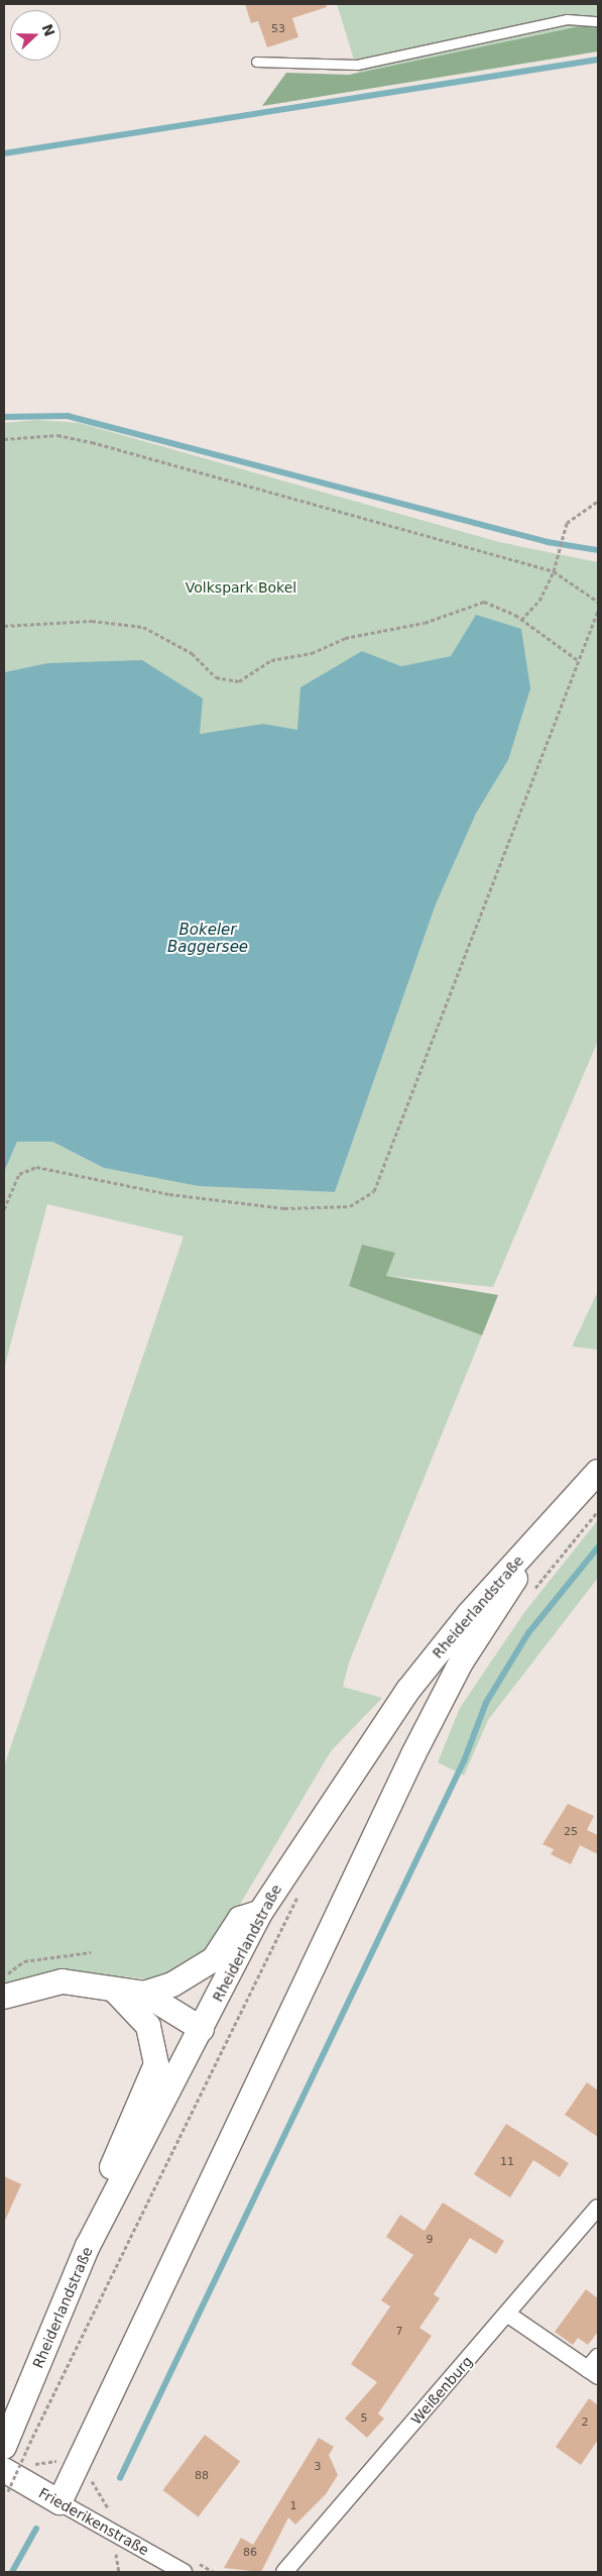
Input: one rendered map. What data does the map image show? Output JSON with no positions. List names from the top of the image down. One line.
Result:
{"streets":{"main road":["Rheiderlandstraße","Friederikenstraße"],"street":["Weißenburg"]},"crossings":[["Rheiderlandstraße","Friederikenstraße"]],"water":["Bokeler Baggersee"],"parks":["Volkspark Bokel"],"house_numbers":["53","25","11","9","7","5","2","3","88","1","86"],"north":"right"}
